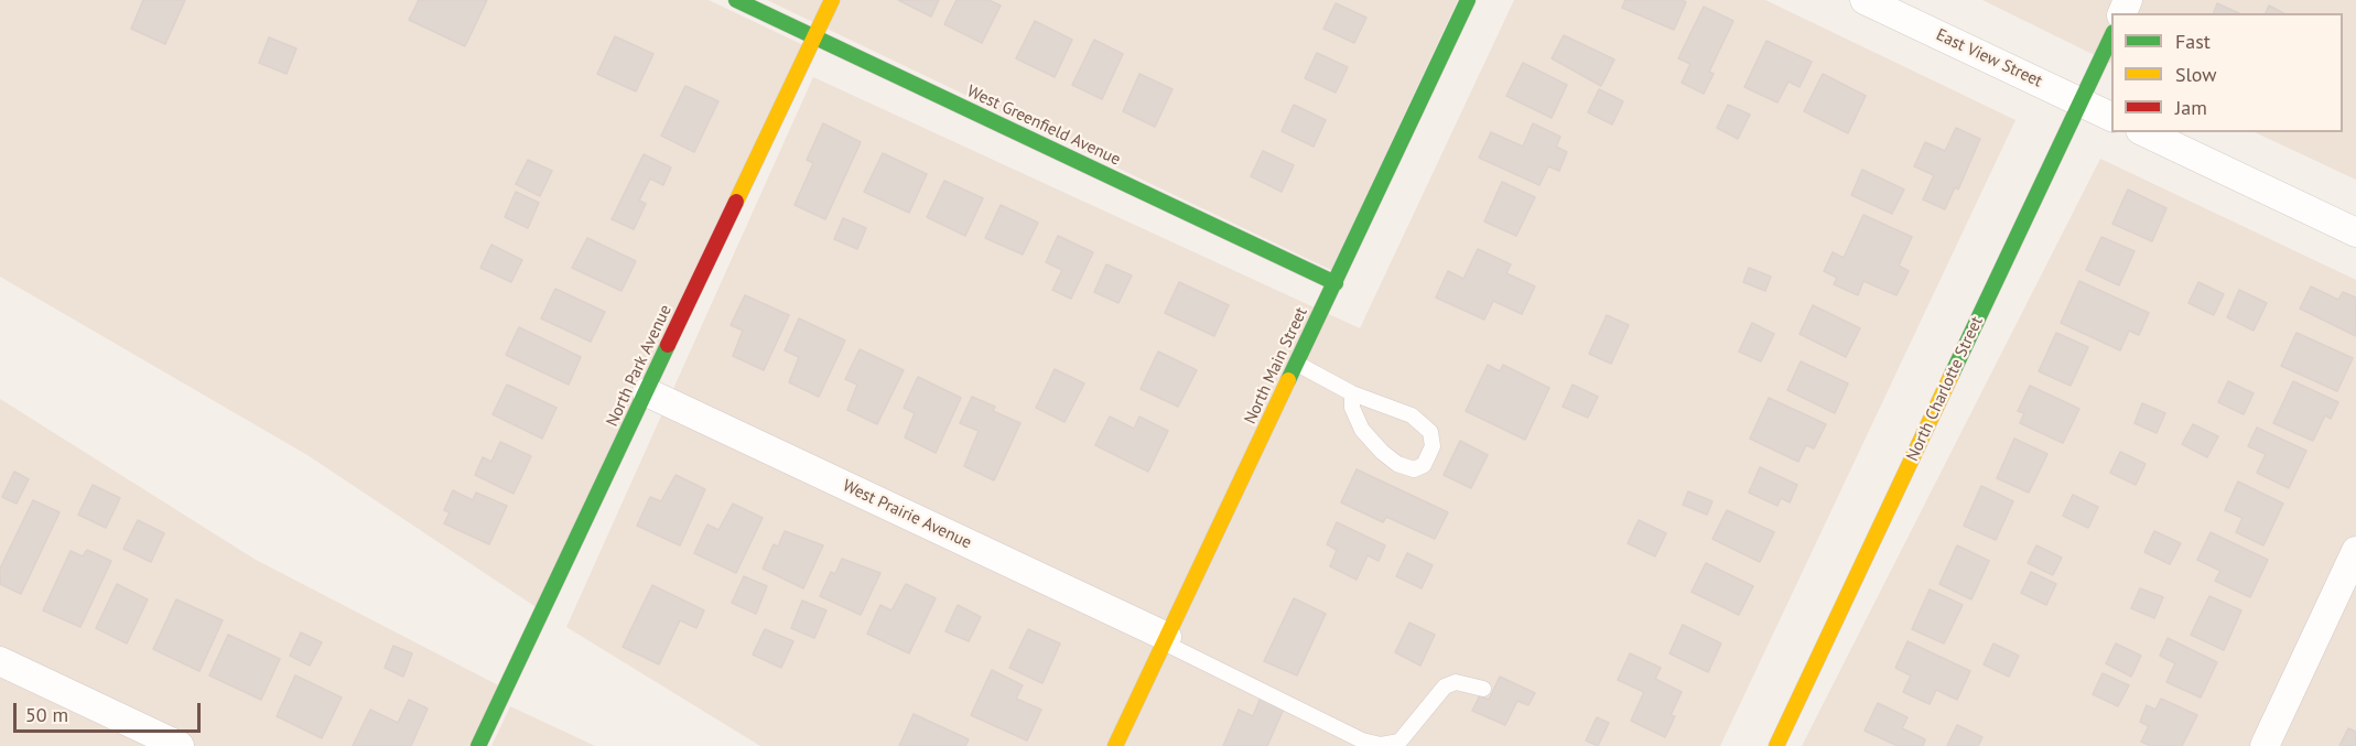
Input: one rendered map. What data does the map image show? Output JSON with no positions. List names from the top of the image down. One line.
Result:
{"streets":{"street":["East View Street","West Greenfield Avenue","North Park Avenue","North Main Street","North Charlotte Street","West Prairie Avenue"]},"crossings":[["East View Street","North Charlotte Street"],["West Greenfield Avenue","North Park Avenue"],["West Greenfield Avenue","North Main Street"],["North Park Avenue","West Prairie Avenue"],["North Main Street","West Prairie Avenue"]],"legend":["Fast","Slow","Jam"],"scale_bar":"50 m"}
